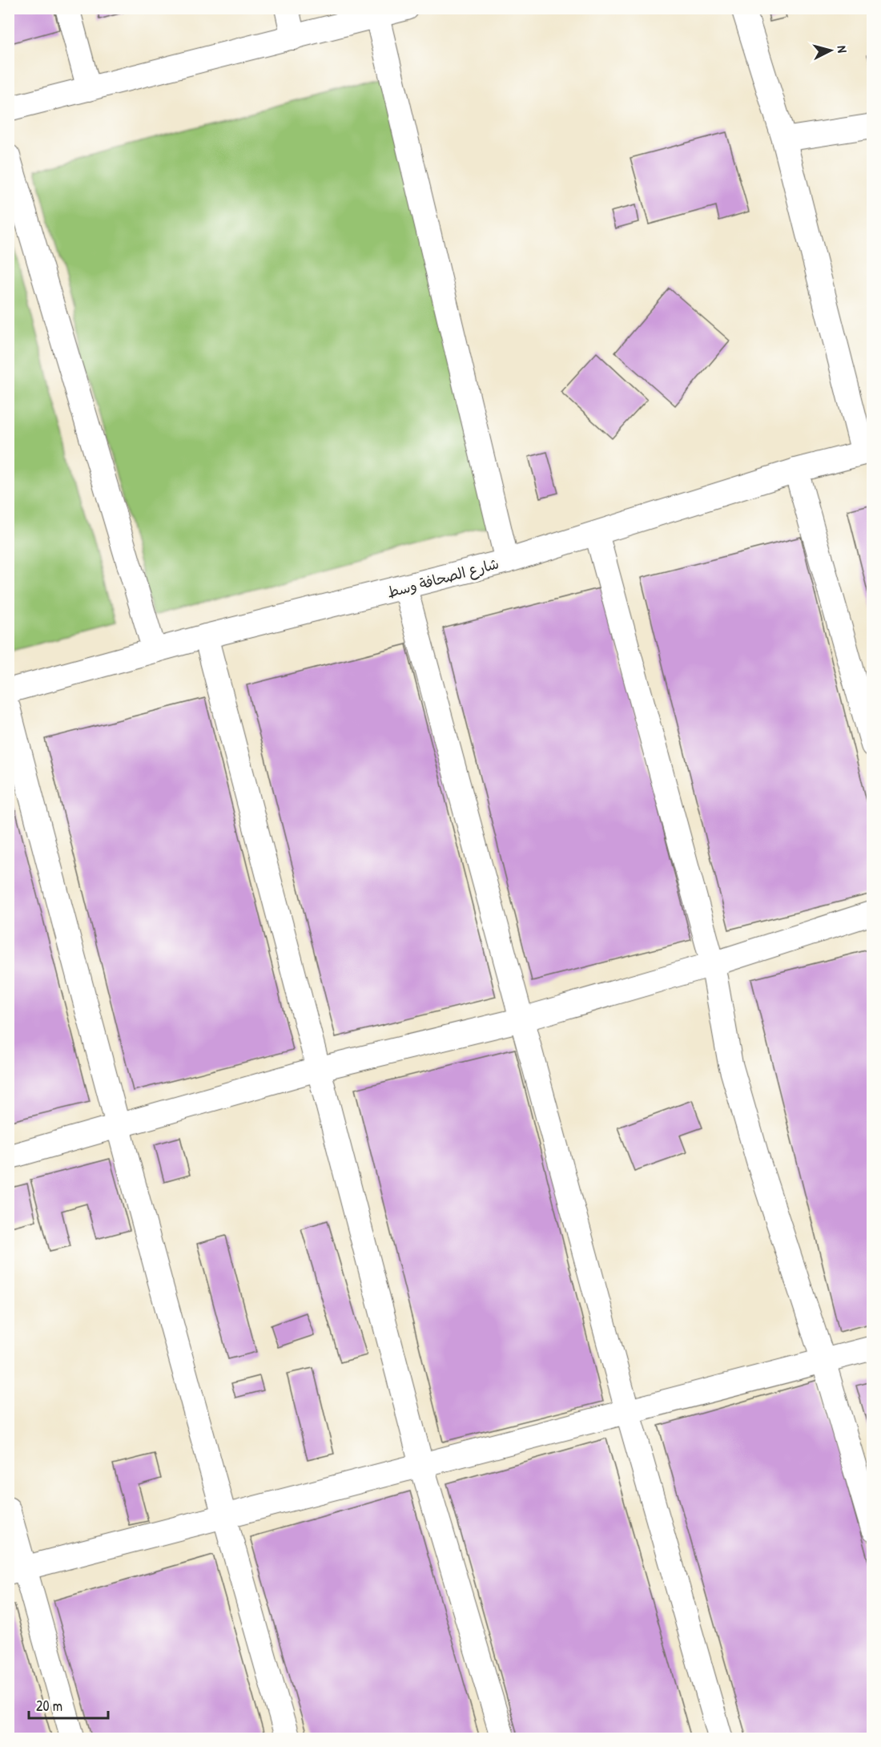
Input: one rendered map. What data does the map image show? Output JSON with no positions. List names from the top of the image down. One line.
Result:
{"streets":{"street":["شارع الصحافة وسط"]},"scale_bar":"20 m","north":"right"}
